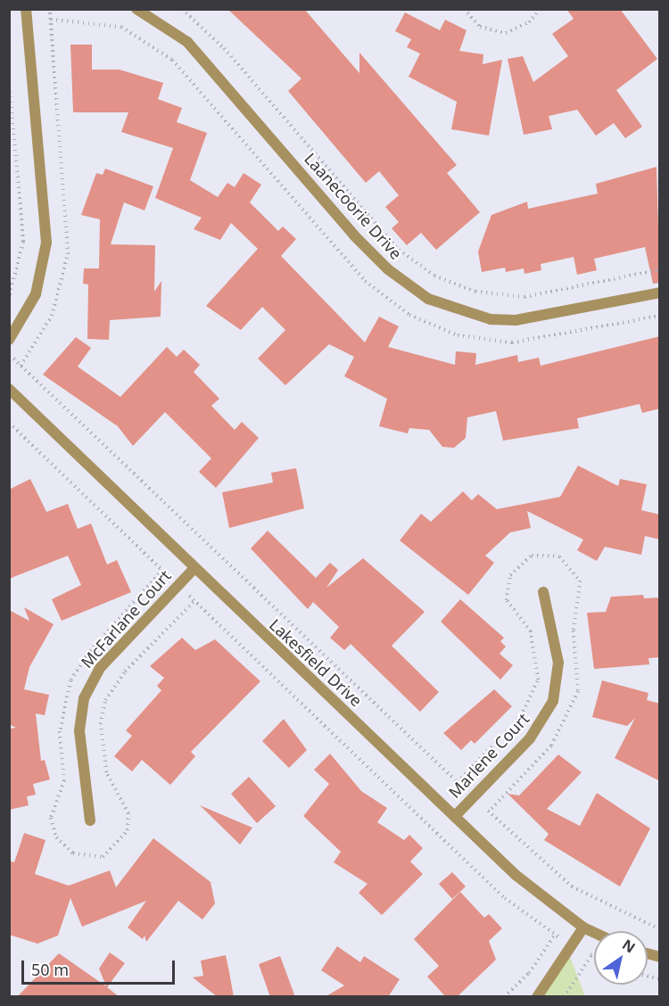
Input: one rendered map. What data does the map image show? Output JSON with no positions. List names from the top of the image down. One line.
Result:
{"streets":{"street":["Laanecoorie Drive","McFarlane Court","Lakesfield Drive","Marlene Court"]},"crossings":[["McFarlane Court","Lakesfield Drive"],["Lakesfield Drive","Marlene Court"]],"scale_bar":"50 m","north":"top right"}
